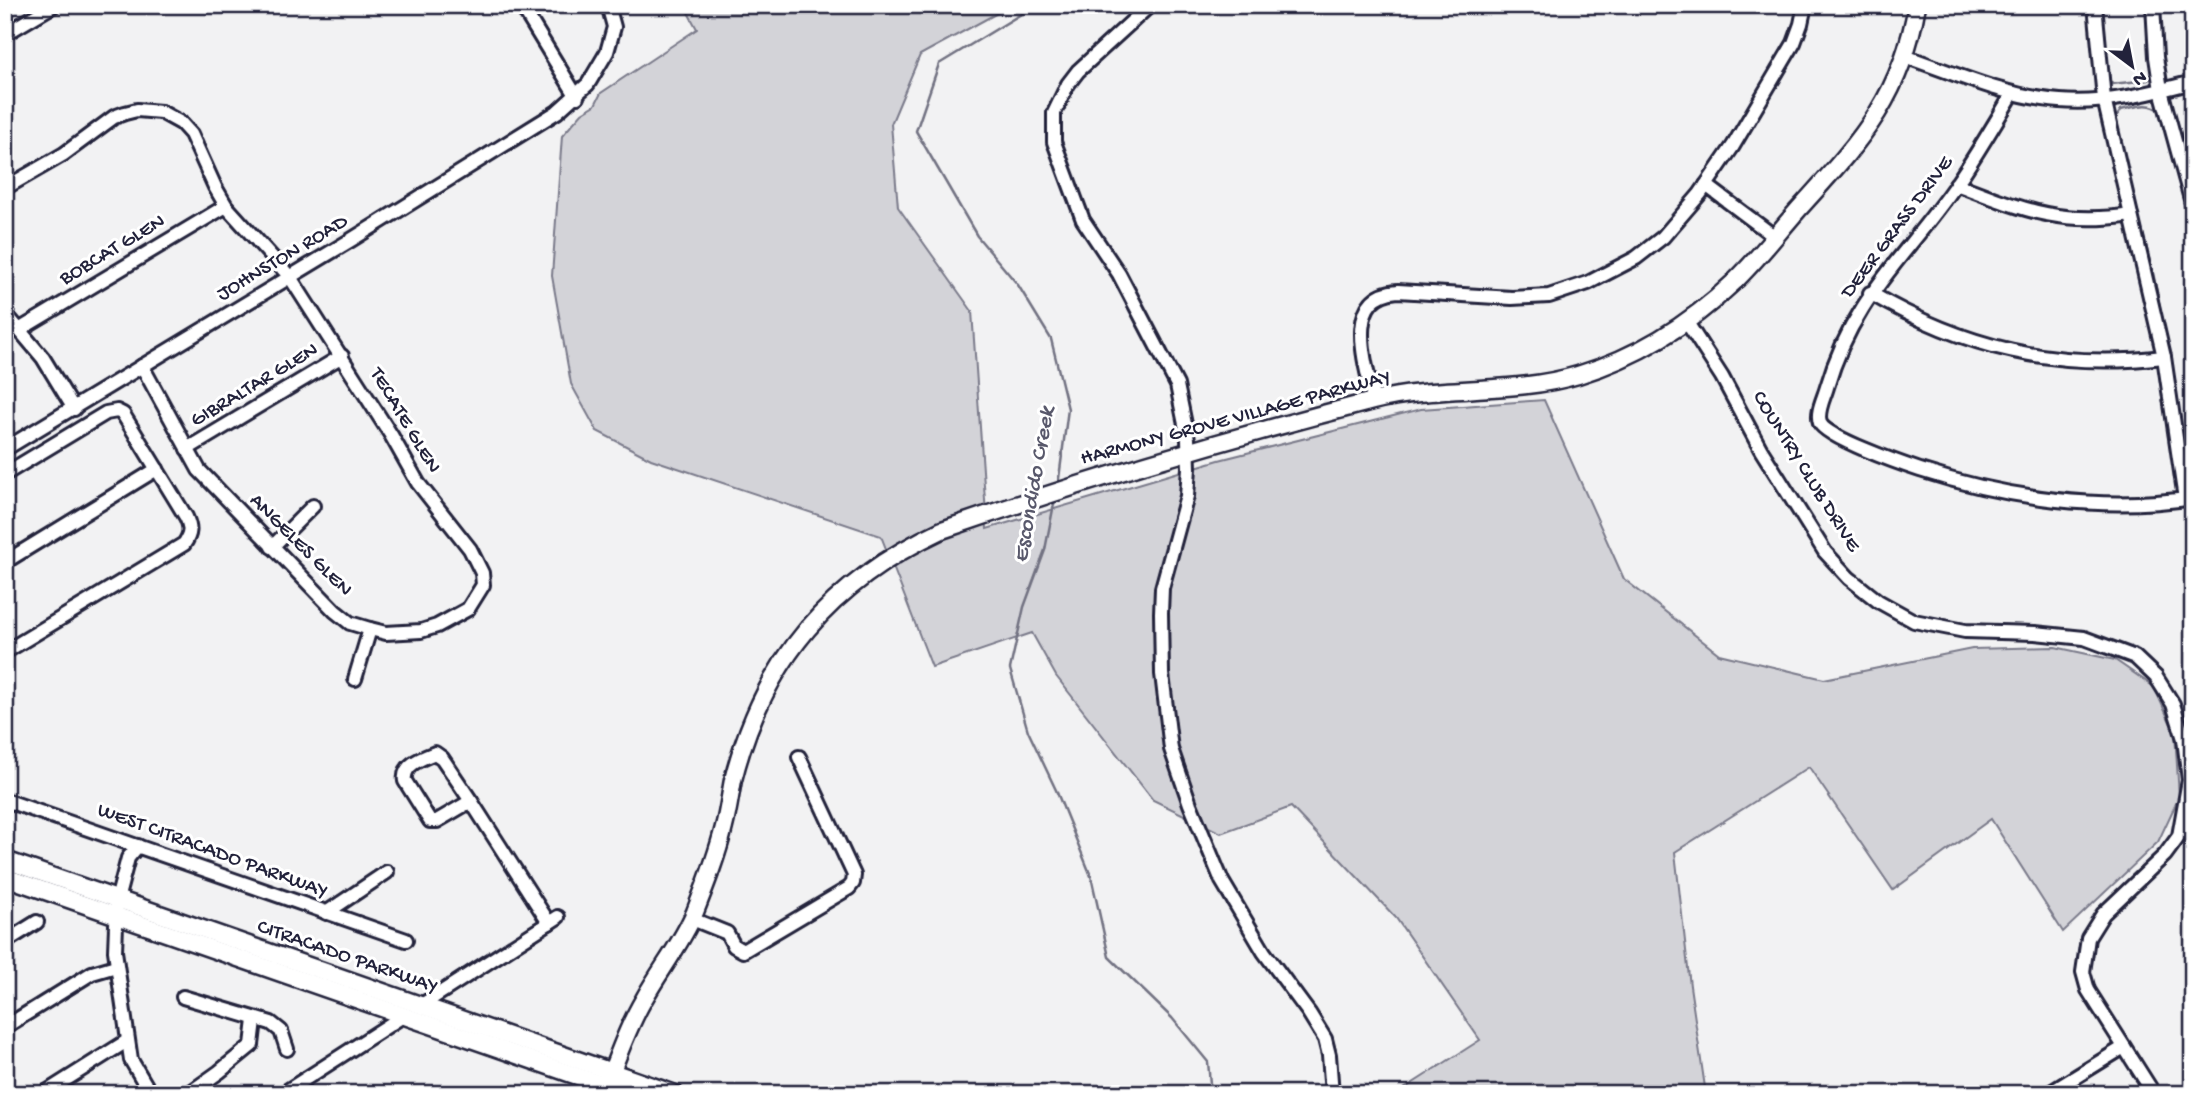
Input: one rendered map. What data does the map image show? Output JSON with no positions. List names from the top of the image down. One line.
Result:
{"streets":{"main road":["HARMONY GROVE VILLAGE PARKWAY","CITRACADO PARKWAY"],"street":["DEER GRASS DRIVE","BOBCAT GLEN","JOHNSTON ROAD","GIBRALTAR GLEN","TECATE GLEN","COUNTRY CLUB DRIVE","ANGELES GLEN","WEST CITRACADO PARKWAY"]},"crossings":[["BOBCAT GLEN","TECATE GLEN"],["JOHNSTON ROAD","TECATE GLEN"],["JOHNSTON ROAD","ANGELES GLEN"],["GIBRALTAR GLEN","TECATE GLEN"],["GIBRALTAR GLEN","ANGELES GLEN"],["HARMONY GROVE VILLAGE PARKWAY","COUNTRY CLUB DRIVE"],["HARMONY GROVE VILLAGE PARKWAY","CITRACADO PARKWAY"],["TECATE GLEN","ANGELES GLEN"]],"water":["Escondido Creek"],"north":"bottom right"}
